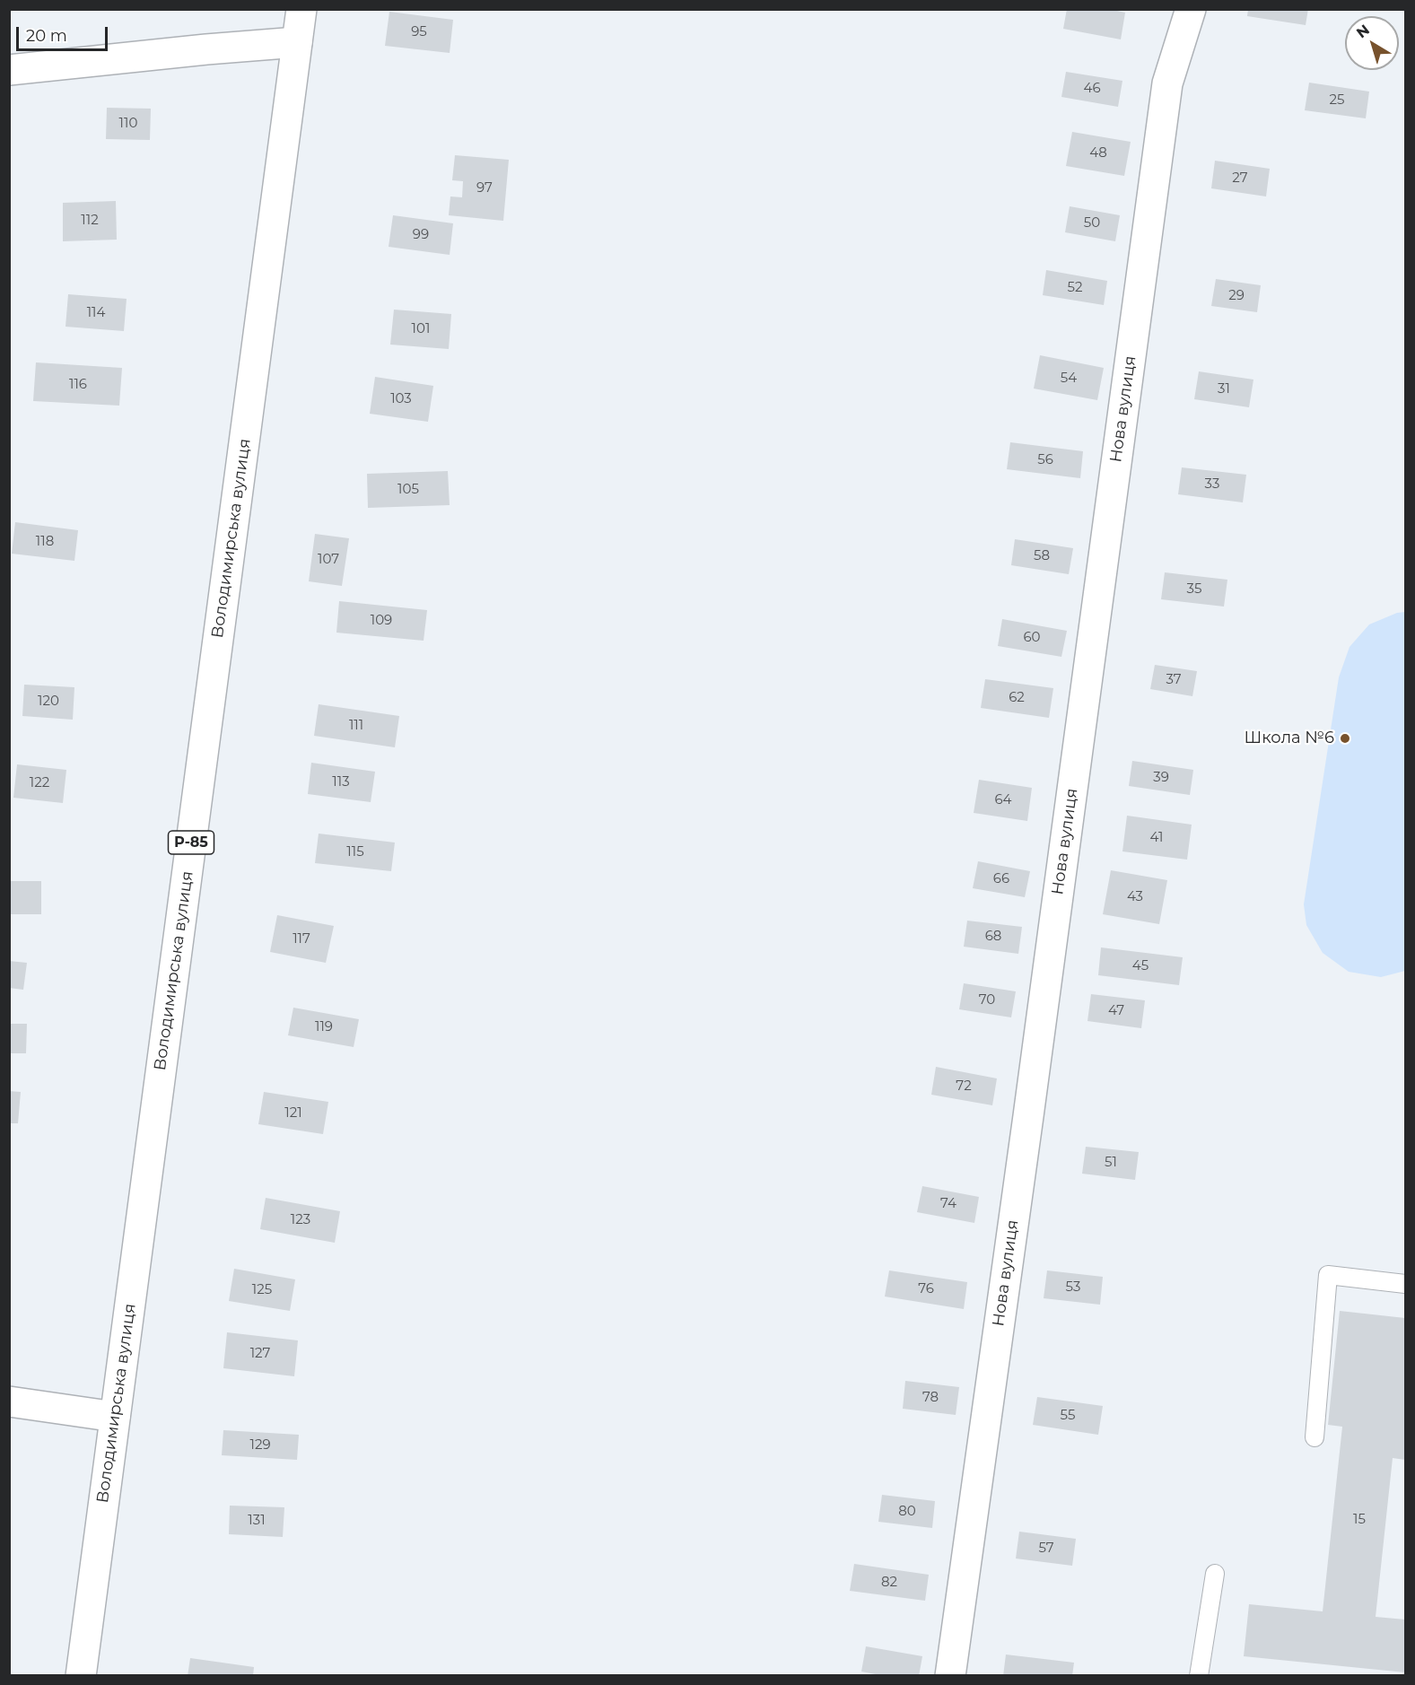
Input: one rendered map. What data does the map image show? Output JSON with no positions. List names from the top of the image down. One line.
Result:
{"streets":{"street":["Нова вулиця","Володимирська вулиця","Р-85"]},"places":["Школа №6"],"house_numbers":["95","46","25","110","48","27","97","112","50","99","52","29","114","101","54","116","31","103","56","33","105","118","58","107","35","109","60","37","62","120","111","39","113","122","64","41","115","66","43","68","117","45","70","47","119","72","121","51","74","123","53","76","125","127","78","55","129","80","15","131","57","82"],"scale_bar":"20 m","north":"top left"}
